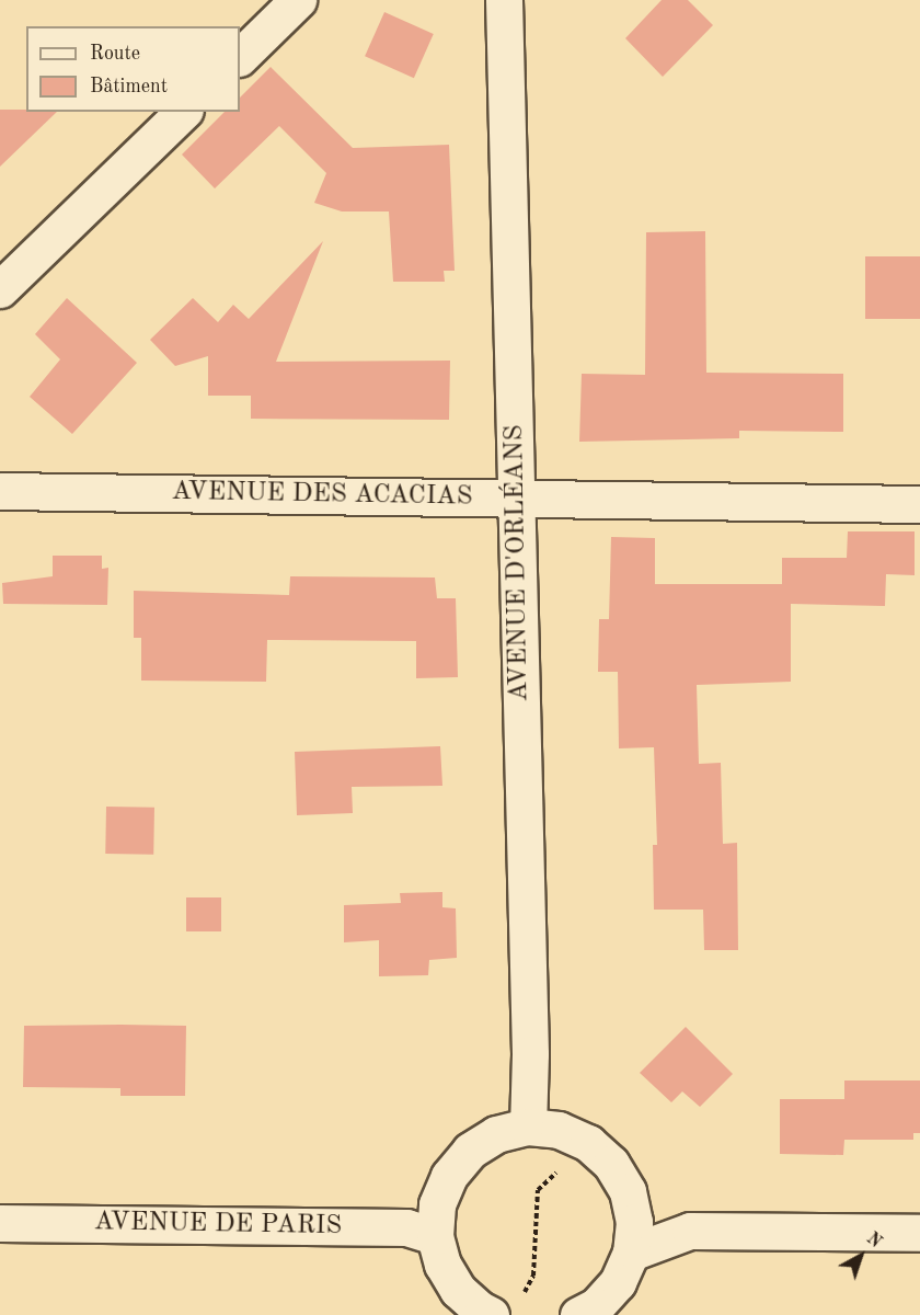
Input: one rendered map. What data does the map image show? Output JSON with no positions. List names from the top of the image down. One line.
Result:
{"streets":{"street":["AVENUE DES ACACIAS","AVENUE D'ORLÉANS","AVENUE DE PARIS"]},"crossings":[["AVENUE DES ACACIAS","AVENUE D'ORLÉANS"]],"legend":["Route","Bâtiment"],"north":"top right"}
